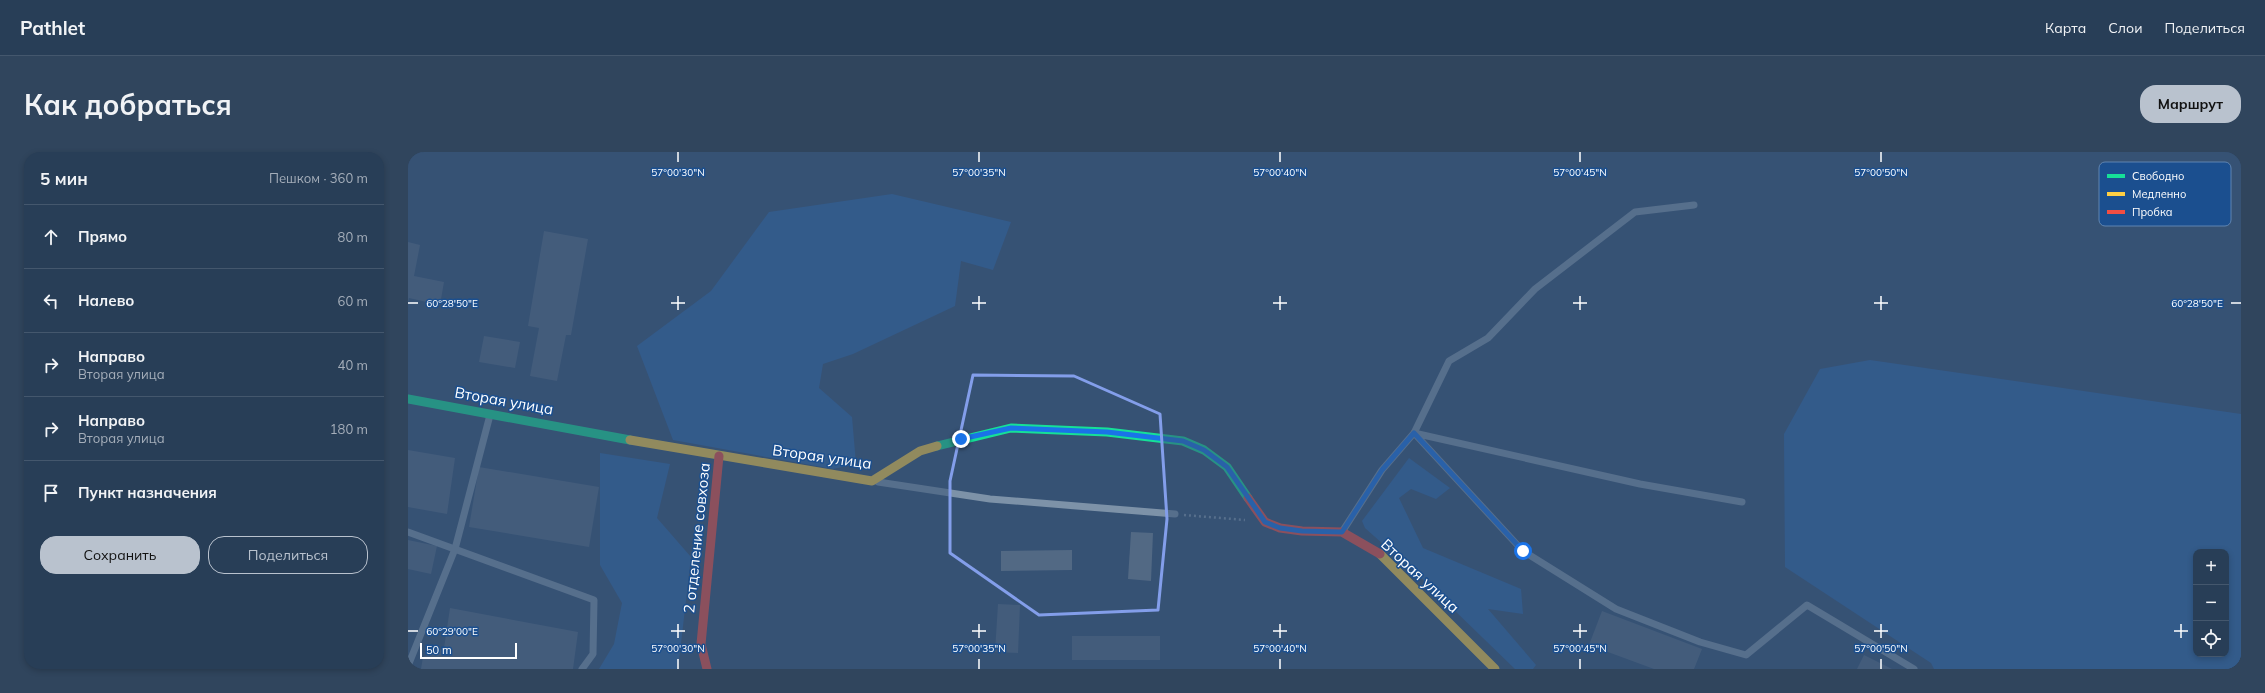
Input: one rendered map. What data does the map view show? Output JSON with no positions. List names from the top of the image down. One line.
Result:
{"streets":{"street":["Вторая улица","2 отделение совхоза"]},"crossings":[["Вторая улица","2 отделение совхоза"]],"legend":["Свободно","Медленно","Пробка"],"scale_bar":"50 m","page":{"header":"Pathlet","nav":["Карта","Слои","Поделиться"],"buttons":["Маршрут",["Сохранить","Поделиться"]],"title":"Как добраться","heading":["5 мин","Пешком · 360 m"],"list":[["Прямо","80 m"],["Налево","60 m"],["Направо","Вторая улица","40 m"],["Направо","Вторая улица","180 m"],"Пункт назначения"],"map_buttons":["+","−"],"scale":"50 m"},"coordinates":["57°00'30\"N","57°00'35\"N","57°00'40\"N","57°00'45\"N","57°00'50\"N","60°28'50\"E","60°29'00\"E"]}
